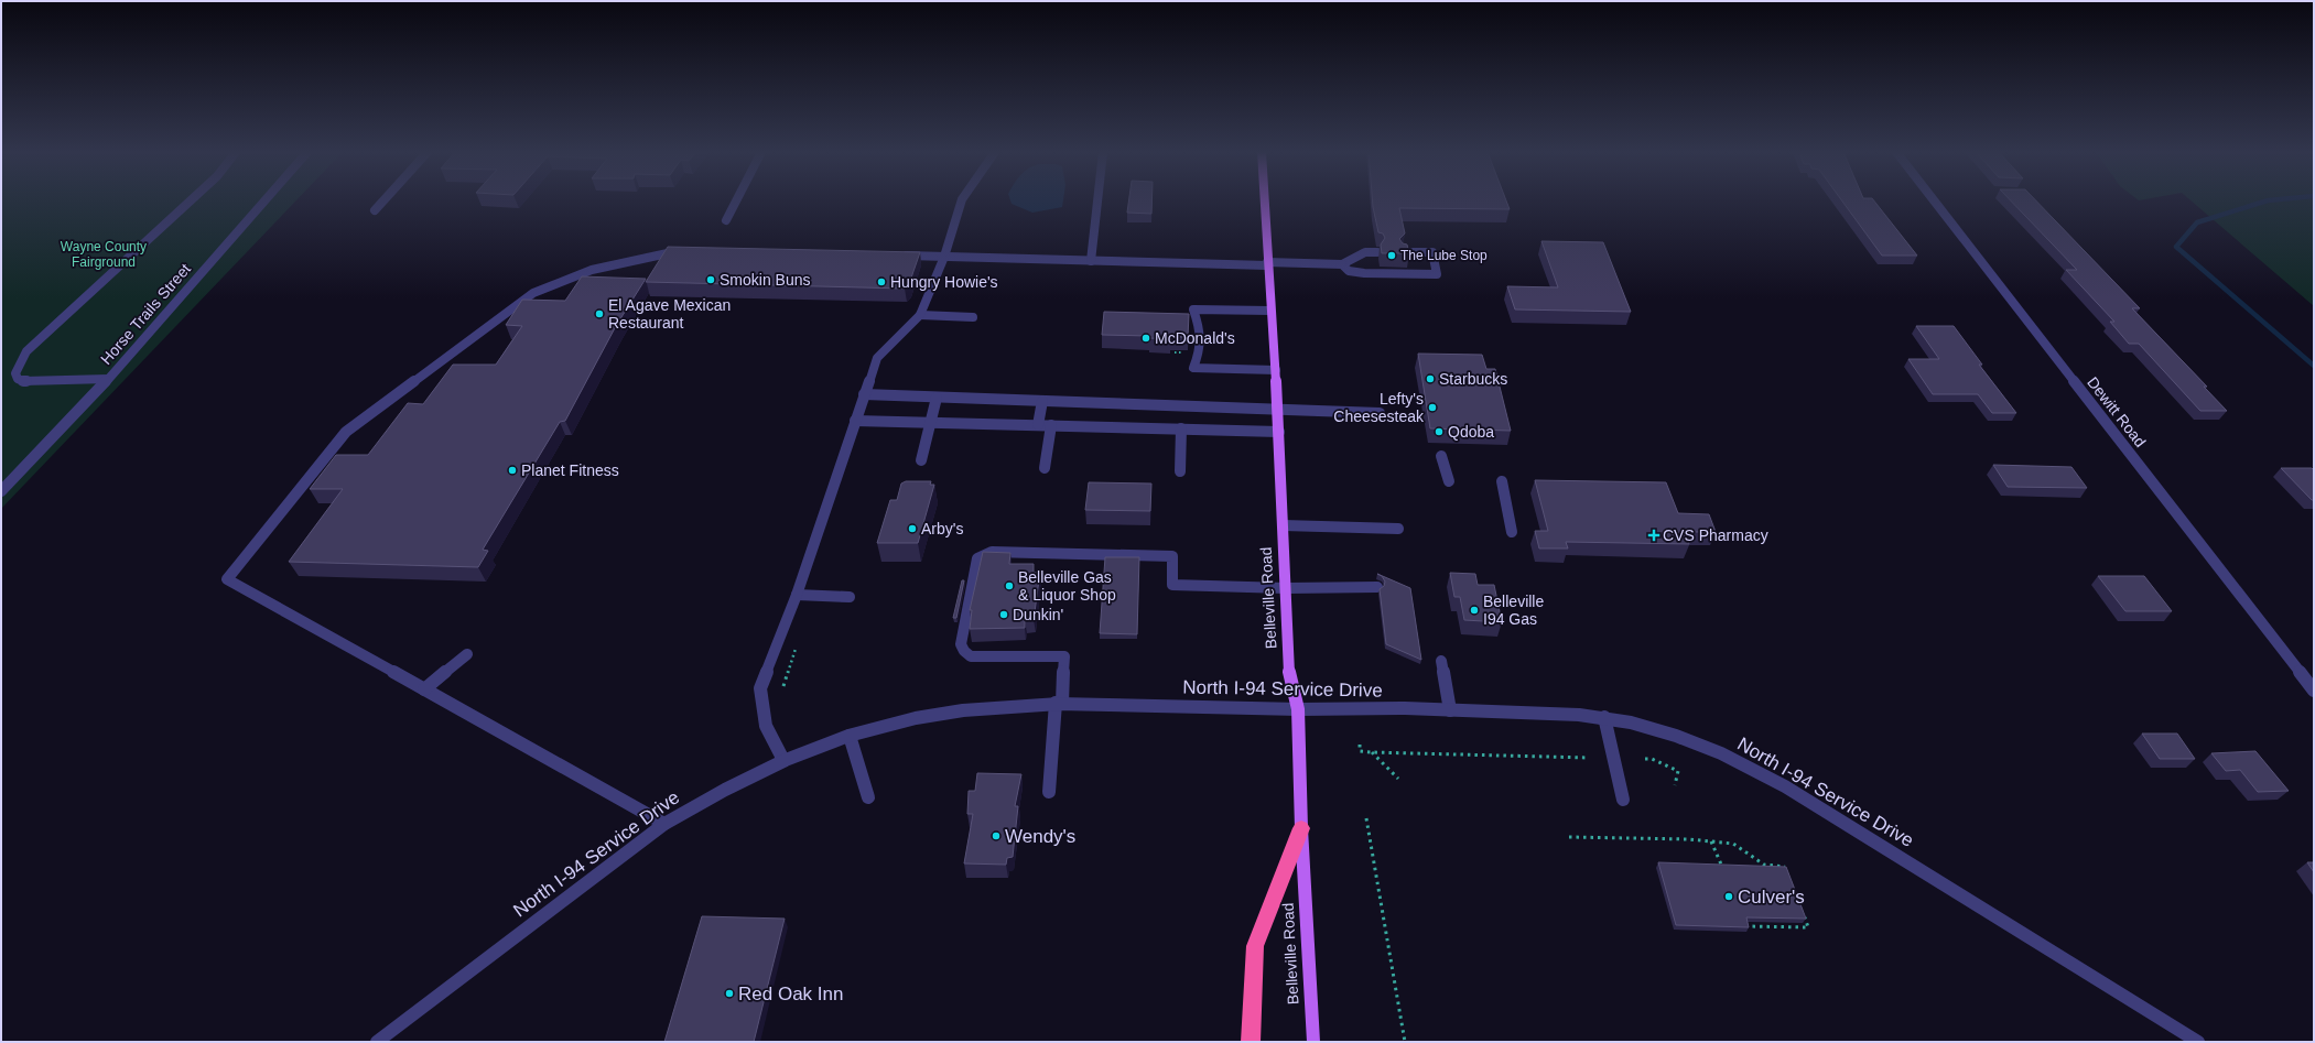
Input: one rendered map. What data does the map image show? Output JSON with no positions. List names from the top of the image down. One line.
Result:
{"streets":{"main road":["Belleville Road"],"street":["Horse Trails Street","Dewitt Road","North I-94 Service Drive"]},"crossings":[["Belleville Road","North I-94 Service Drive"]],"parks":["Wayne County Fairground"],"places":{"other":["The Lube Stop","Smokin Buns","Hungry Howie's","El Agave Mexican Restaurant","McDonald's","Starbucks","Lefty's Cheesesteak","Qdoba","Planet Fitness","Arby's","Belleville Gas & Liquor Shop","Belleville I94 Gas","Dunkin'","Wendy's","Culver's","Red Oak Inn"],"health":["CVS Pharmacy"]}}
